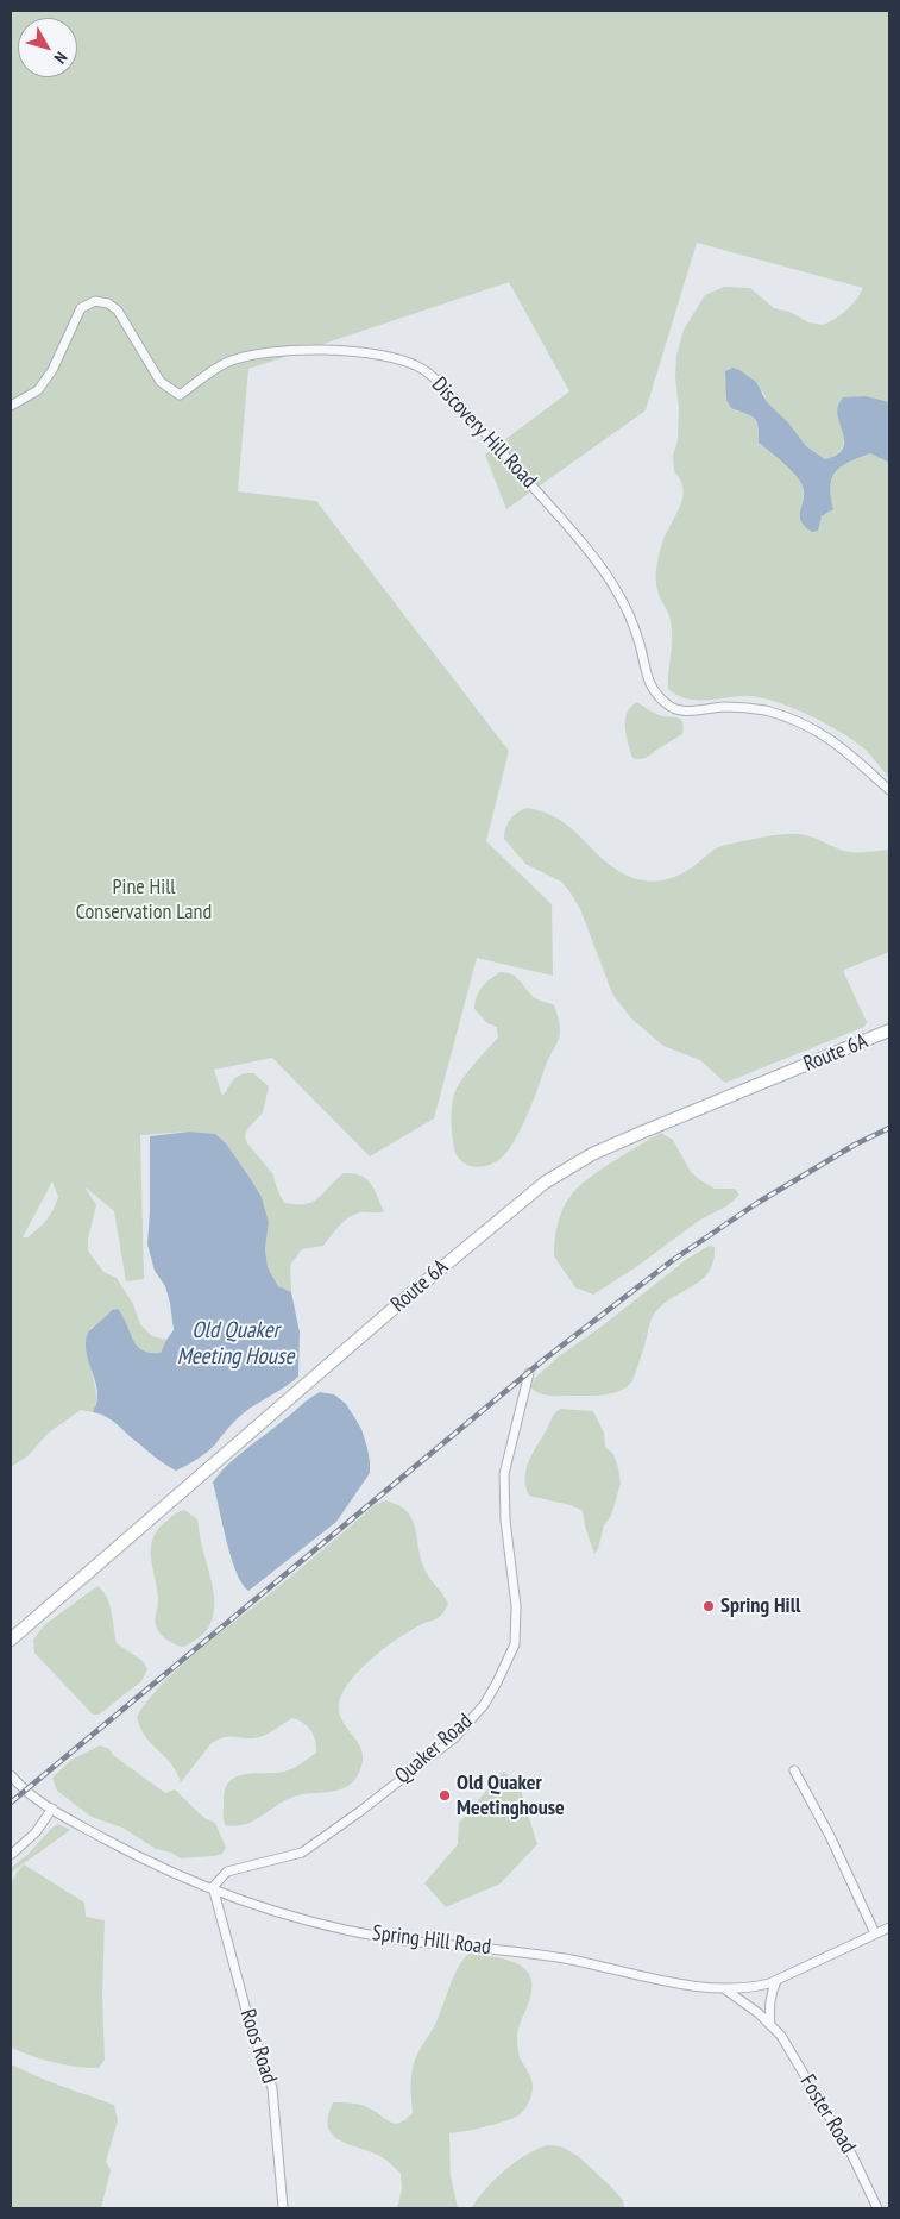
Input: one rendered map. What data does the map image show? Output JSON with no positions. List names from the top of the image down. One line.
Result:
{"streets":{"main road":["Route 6A"],"street":["Discovery Hill Road","Quaker Road","Spring Hill Road","Roos Road","Foster Road"]},"crossings":[["Quaker Road","Spring Hill Road"],["Quaker Road","Roos Road"],["Spring Hill Road","Roos Road"],["Spring Hill Road","Foster Road"]],"water":["Old Quaker Meeting House"],"parks":["Pine Hill Conservation Land"],"places":["Spring Hill","Old Quaker Meetinghouse"],"north":"bottom right"}
